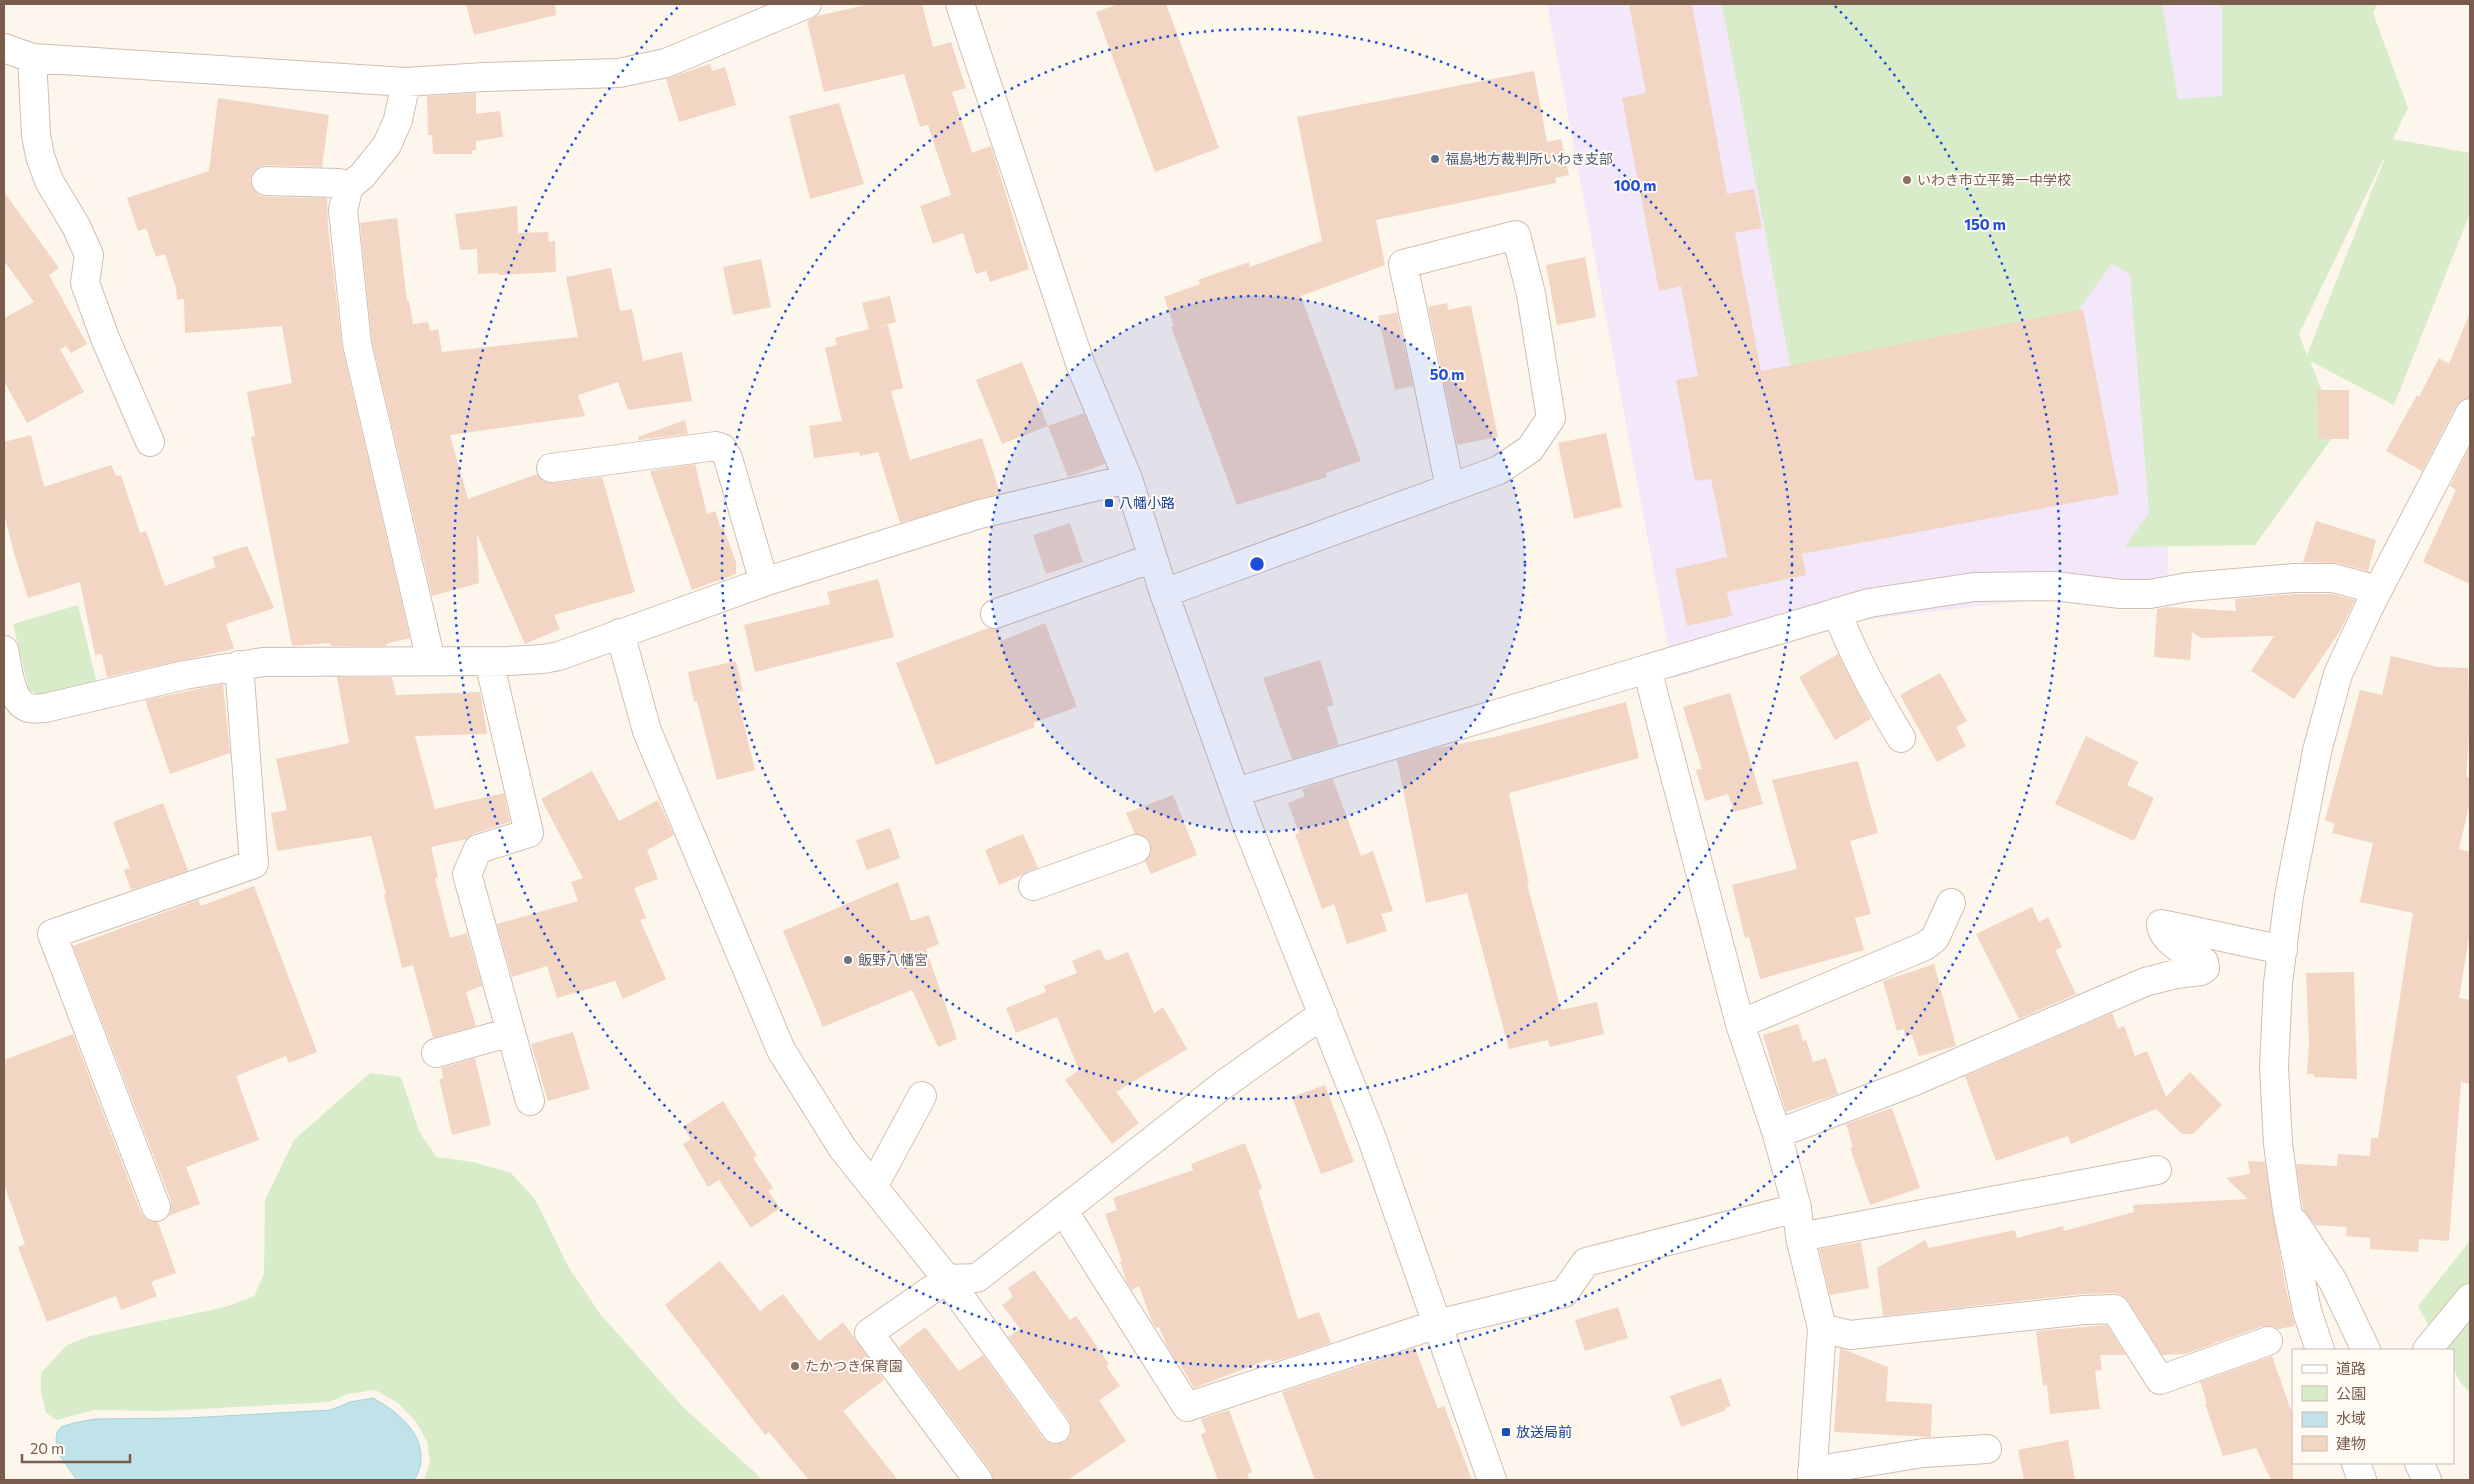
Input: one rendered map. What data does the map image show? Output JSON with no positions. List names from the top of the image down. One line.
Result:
{"places":{"other":["福島地方裁判所いわき支部","いわき市立平第一中学校","飯野八幡宮","たかつき保育園"],"transit":["八幡小路","放送局前"]},"legend":["道路","公園","水域","建物"],"scale_bar":"20 m","rings":["100 m","150 m","50 m"]}
